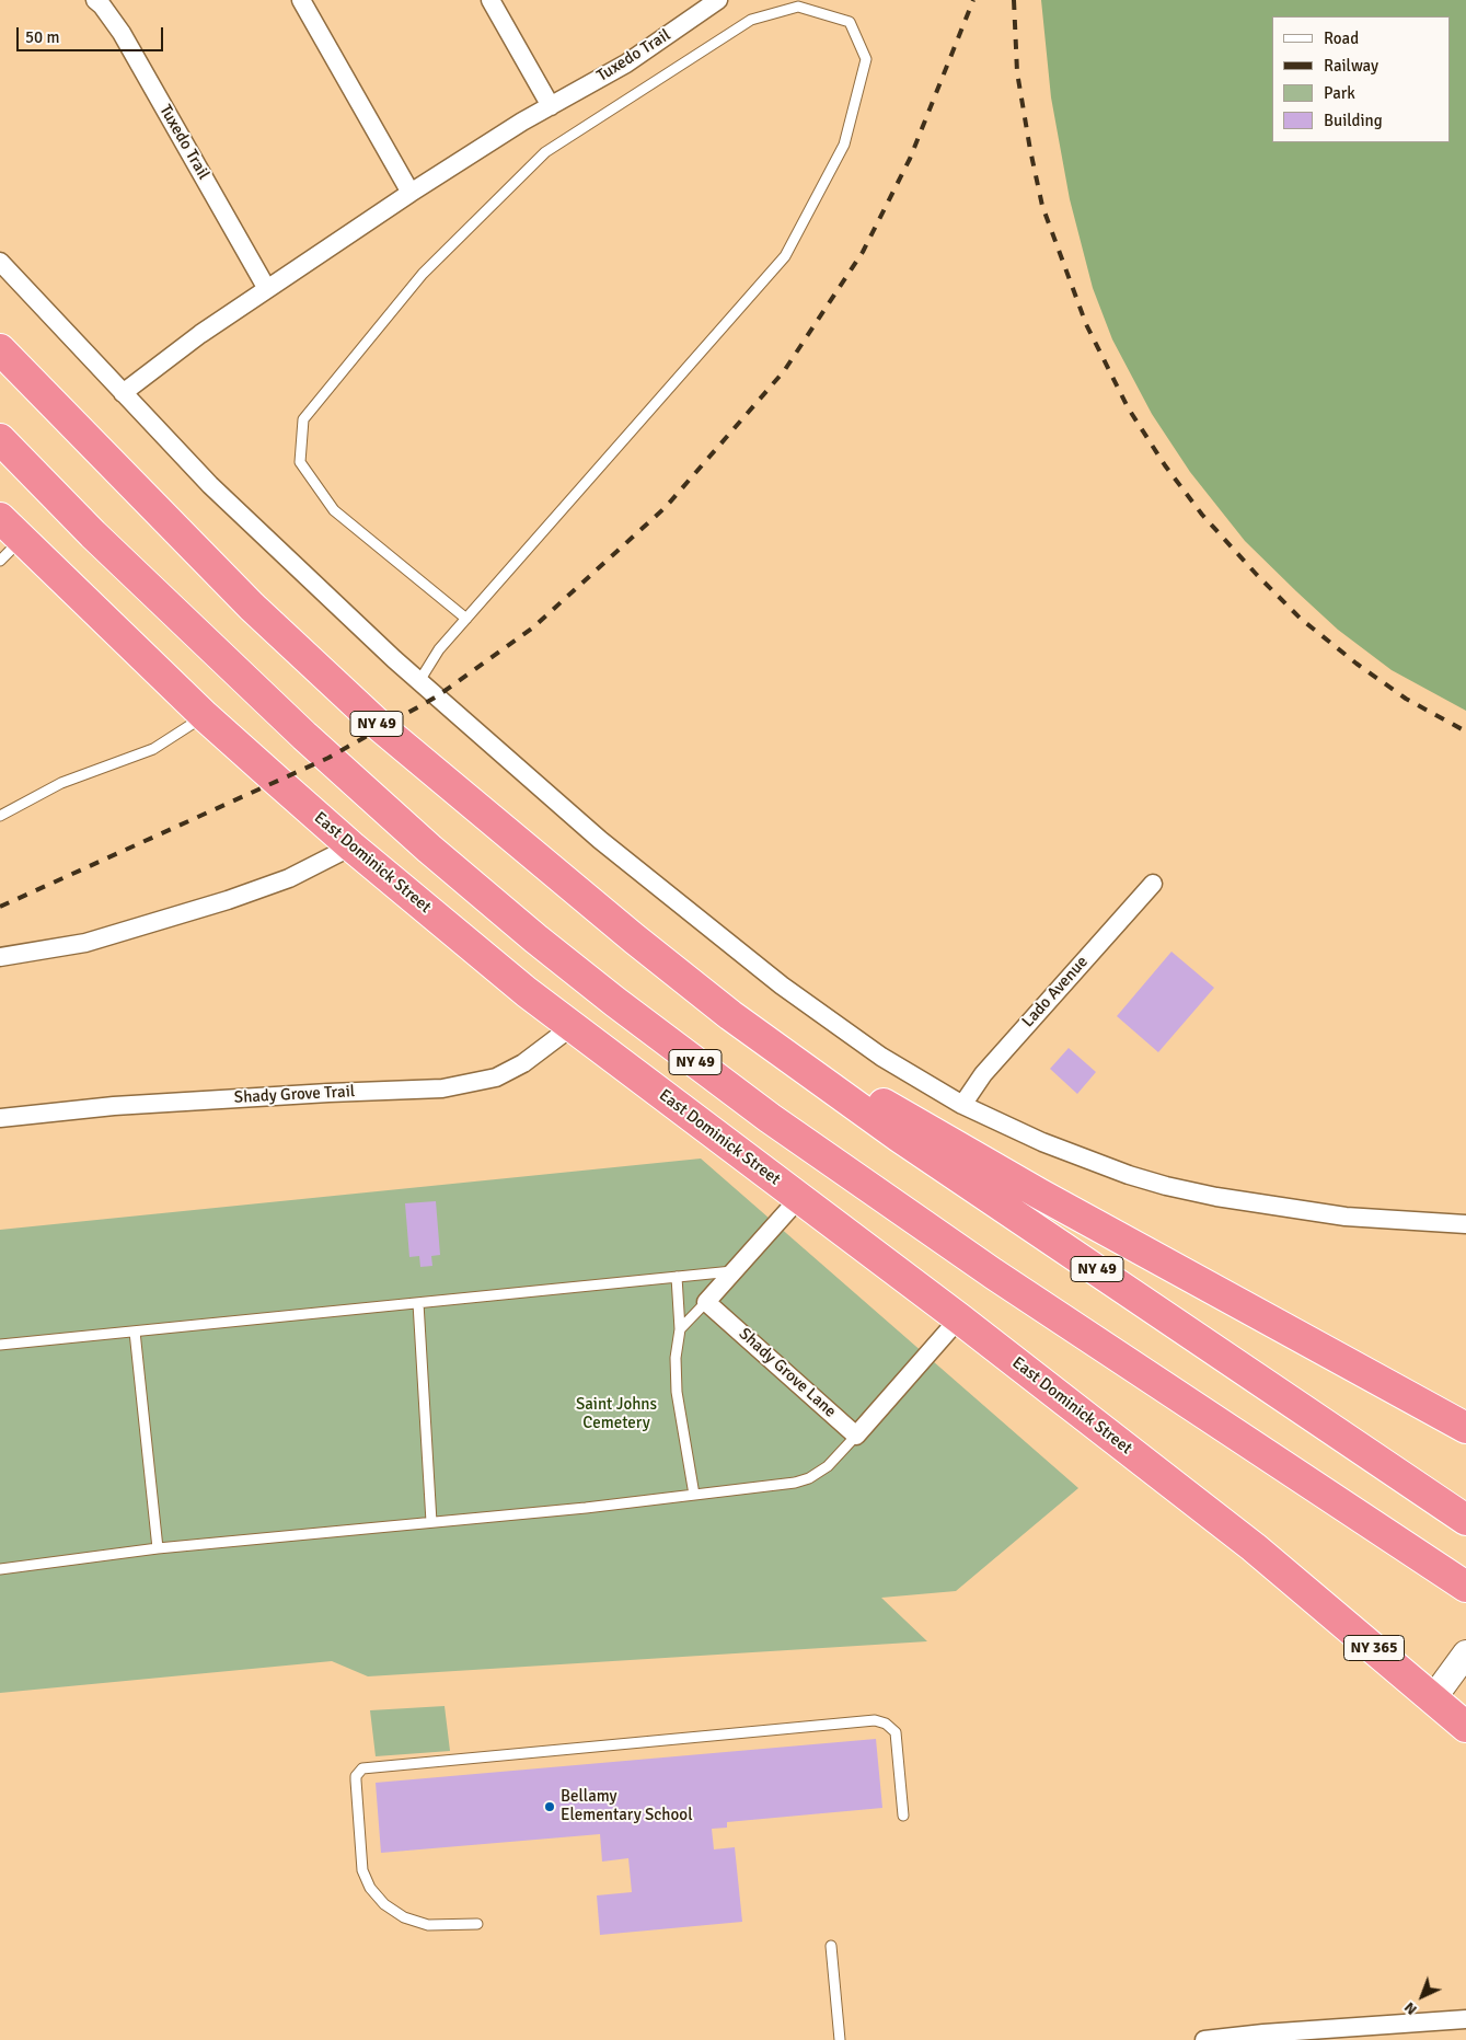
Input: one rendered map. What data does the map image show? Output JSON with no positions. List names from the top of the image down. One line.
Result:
{"streets":{"highway":["NY 49","East Dominick Street","NY 365"],"street":["Tuxedo Trail","Lado Avenue","Shady Grove Trail","Shady Grove Lane"]},"crossings":[["East Dominick Street","Shady Grove Trail"]],"parks":["Saint Johns Cemetery"],"places":["Bellamy Elementary School"],"legend":["Road","Railway","Park","Building"],"scale_bar":"50 m","north":"bottom left"}
